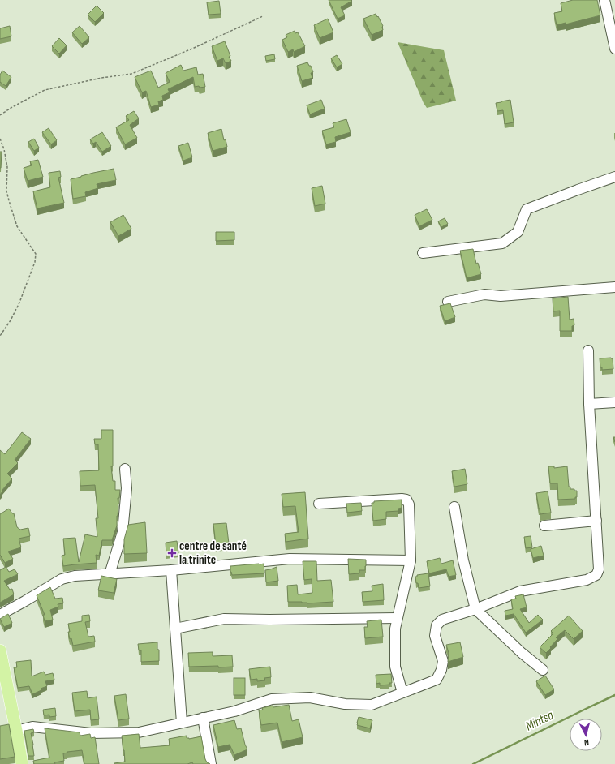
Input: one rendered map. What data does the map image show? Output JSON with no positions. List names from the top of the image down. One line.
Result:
{"water":["Mintsa"],"places":{"health":["centre de santé la trinite"]},"north":"bottom"}
